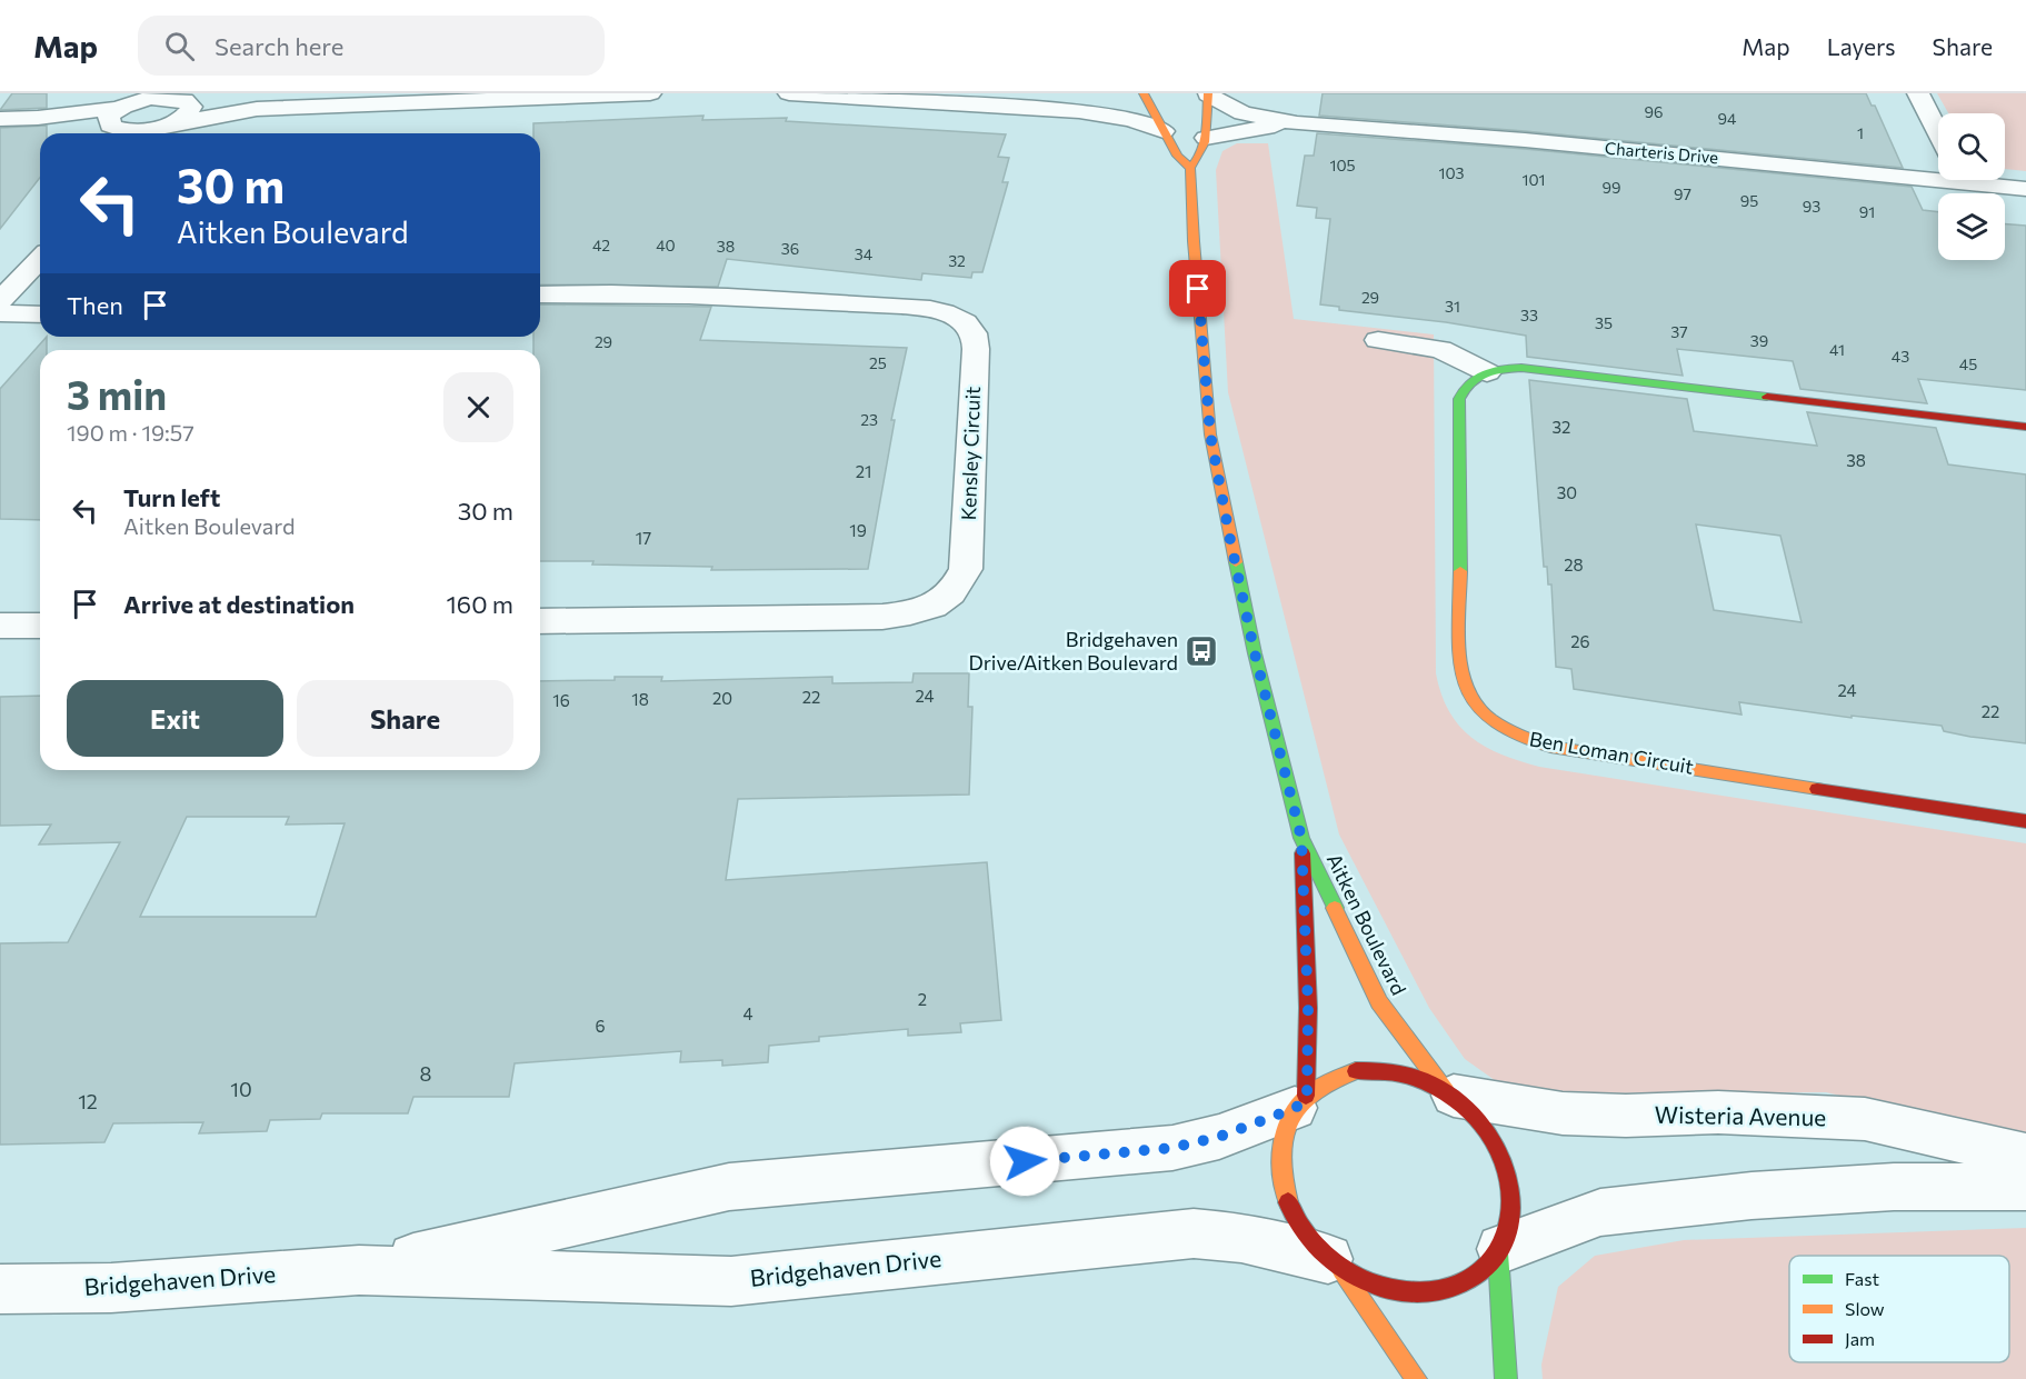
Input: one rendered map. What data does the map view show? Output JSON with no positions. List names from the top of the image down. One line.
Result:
{"streets":{"main road":["Ben Loman Circuit","Aitken Boulevard"],"street":["Charteris Drive","Kensley Circuit","Wisteria Avenue","Bridgehaven Drive"]},"crossings":[["Aitken Boulevard","Wisteria Avenue"],["Aitken Boulevard","Bridgehaven Drive"],["Wisteria Avenue","Bridgehaven Drive"]],"places":{"bus stop":["Bridgehaven Drive/Aitken Boulevard"]},"house_numbers":["96","94","1","105","103","101","99","97","95","93","91","42","40","38","36","34","32","29","31","33","35","37","39","29","41","43","25","45","23","32","38","21","30","19","17","28","26","24","24","22","20","18","16","22","2","4","6","8","10","12"],"legend":["Fast","Slow","Jam"],"page":{"header":"Map","search":"Search here","nav":["Map","Layers","Share"],"turn":["30 m","Aitken Boulevard"],"then":"Then","heading":["3 min","190 m · 19:57"],"list":[{"name":"Turn left","note":"Aitken Boulevard","value":"30 m"},{"name":"Arrive at destination","value":"160 m"}],"buttons":["Exit","Share"]}}
